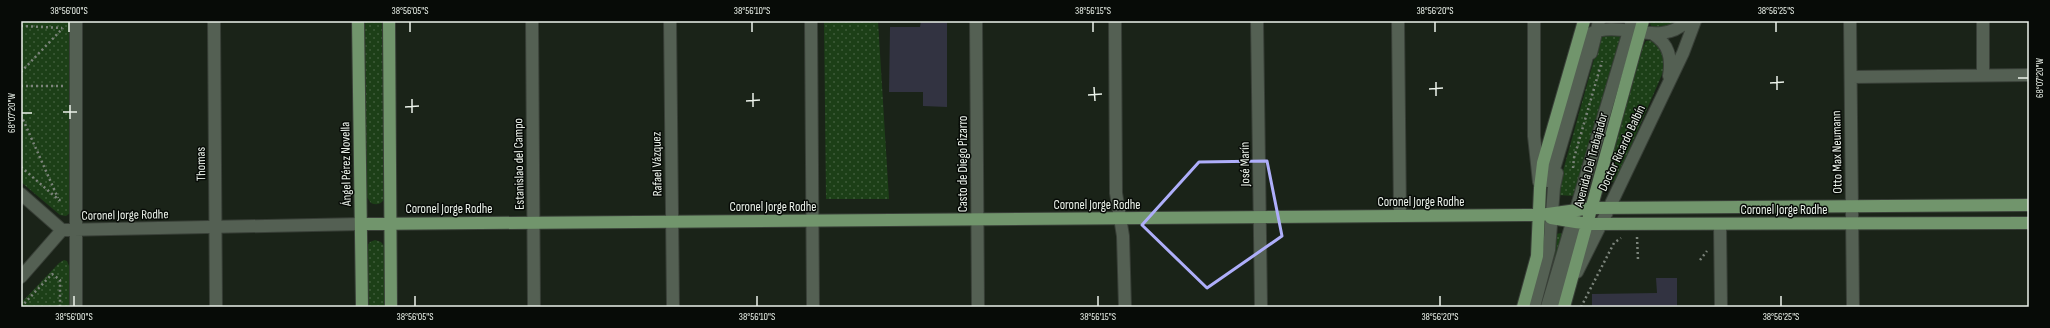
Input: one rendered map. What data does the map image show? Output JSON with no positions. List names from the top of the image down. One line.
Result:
{"streets":{"main road":["Avenida Del Trabajador","Ángel Pérez Novella","Coronel Jorge Rodhe"],"street":["Doctor Ricardo Balbín","Otto Max Neumann","Thomas","Estanislao del Campo","Rafael Vázquez","Casto de Diego Pizarro","José Marín"]},"crossings":[["Doctor Ricardo Balbín","Avenida Del Trabajador"],["Doctor Ricardo Balbín","Coronel Jorge Rodhe"],["Otto Max Neumann","Coronel Jorge Rodhe"],["Avenida Del Trabajador","Coronel Jorge Rodhe"],["Thomas","Coronel Jorge Rodhe"],["Ángel Pérez Novella","Coronel Jorge Rodhe"],["Estanislao del Campo","Coronel Jorge Rodhe"],["Rafael Vázquez","Coronel Jorge Rodhe"],["Casto de Diego Pizarro","Coronel Jorge Rodhe"],["José Marín","Coronel Jorge Rodhe"]],"coordinates":["38°56'00\"S","38°56'05\"S","38°56'10\"S","38°56'15\"S","38°56'20\"S","38°56'25\"S","68°07'20\"W"]}
